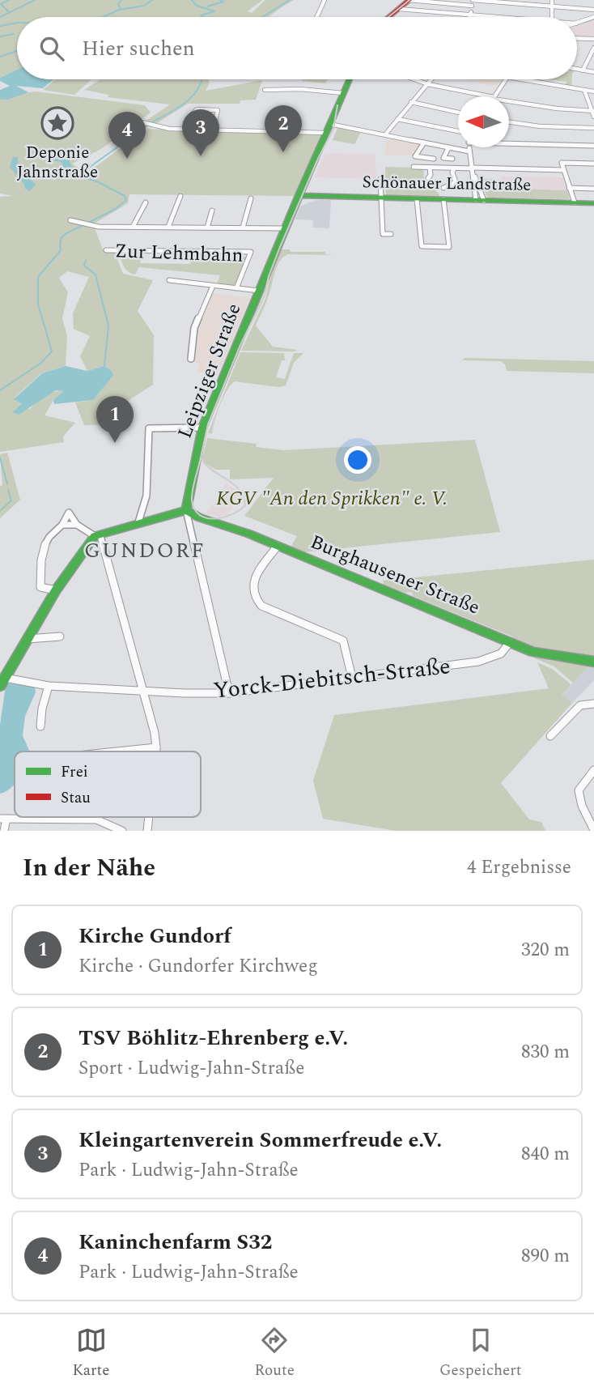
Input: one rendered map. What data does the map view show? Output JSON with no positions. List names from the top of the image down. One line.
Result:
{"streets":{"street":["Schönauer Landstraße","Zur Lehmbahn","Leipziger Straße","Burghausener Straße","Yorck-Diebitsch-Straße"]},"crossings":[["Schönauer Landstraße","Leipziger Straße"],["Zur Lehmbahn","Leipziger Straße"],["Leipziger Straße","Burghausener Straße"],["Leipziger Straße","Yorck-Diebitsch-Straße"],["Burghausener Straße","Yorck-Diebitsch-Straße"]],"districts":["GUNDORF"],"parks":["KGV \"An den Sprikken\" e. V."],"places":{"place":["Deponie Jahnstraße"]},"legend":["Frei","Stau"],"north":"left","page":{"search":"Hier suchen","pins":["2","3","4","1"],"heading":["In der Nähe","4 Ergebnisse"],"list":[{"mark":"1","name":"Kirche Gundorf","note":"Kirche · Gundorfer Kirchweg","value":"320 m"},{"mark":"2","name":"TSV Böhlitz-Ehrenberg e.V.","note":"Sport · Ludwig-Jahn-Straße","value":"830 m"},{"mark":"3","name":"Kleingartenverein Sommerfreude e.V.","note":"Park · Ludwig-Jahn-Straße","value":"840 m"},{"mark":"4","name":"Kaninchenfarm S32","note":"Park · Ludwig-Jahn-Straße","value":"890 m"}],"nav":["Karte","Route","Gespeichert"]}}
